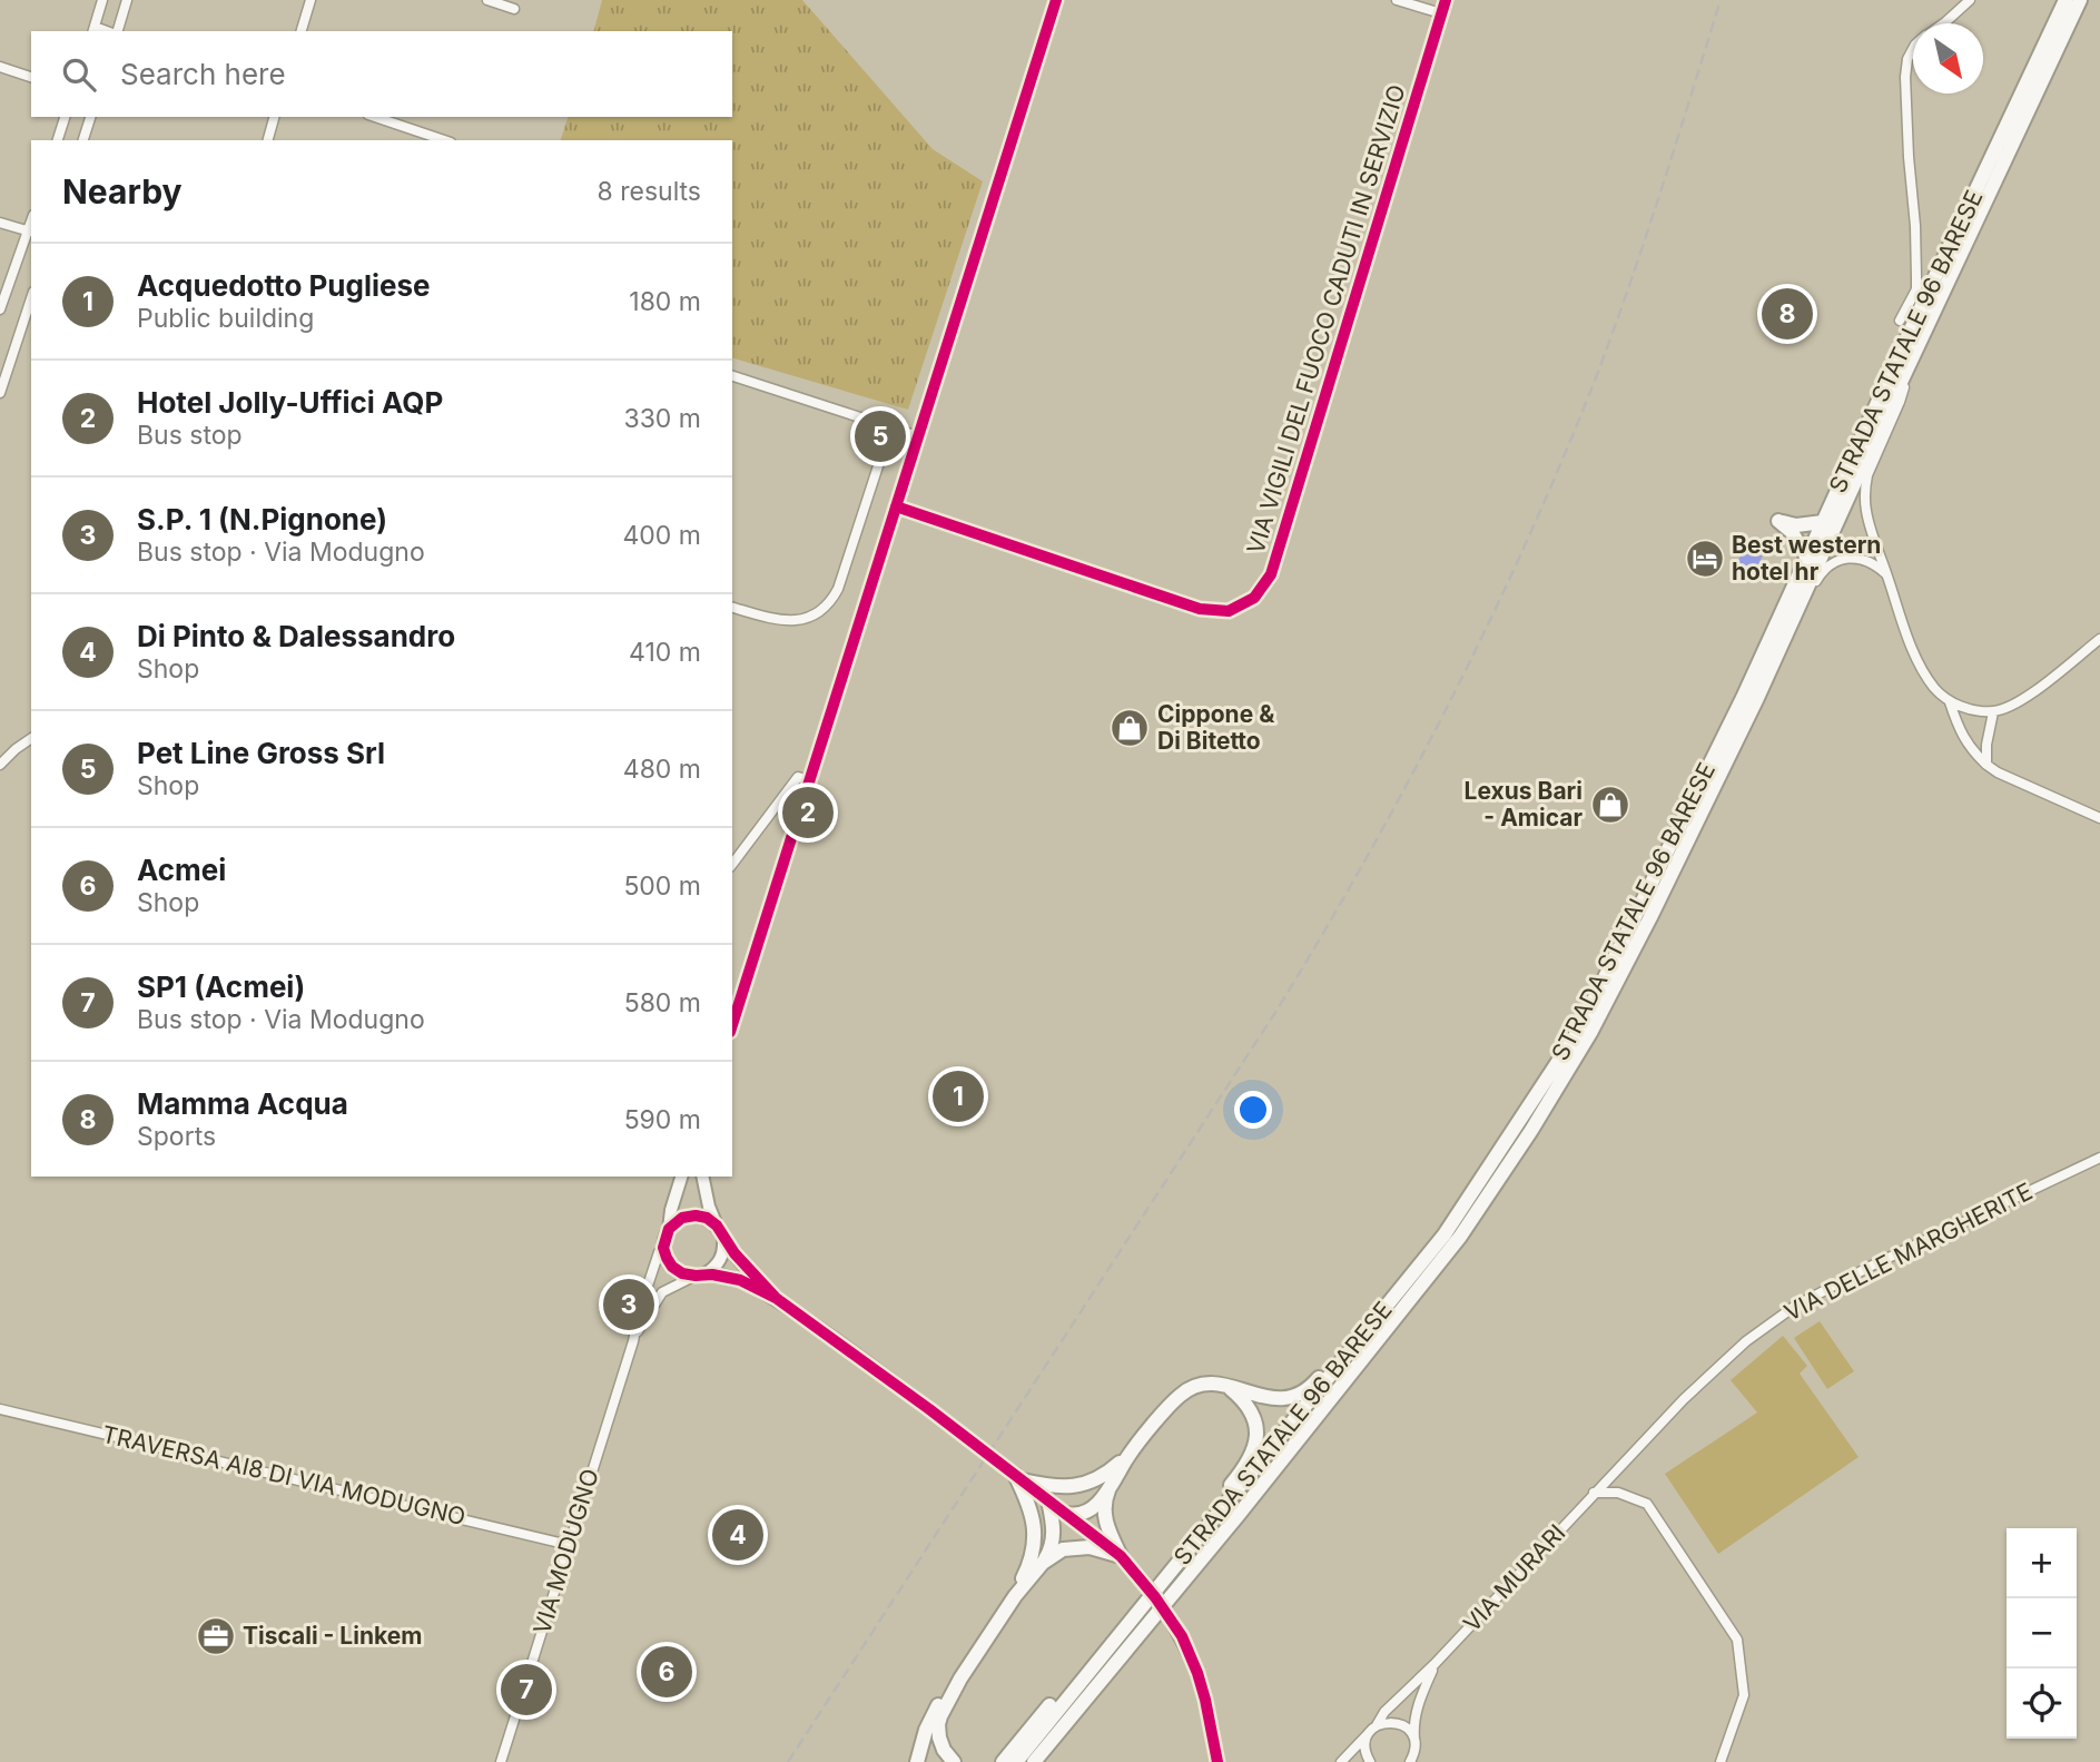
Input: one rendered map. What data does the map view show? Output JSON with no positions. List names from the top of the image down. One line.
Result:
{"streets":{"main road":["STRADA STATALE 96 BARESE"],"street":["VIA VIGILI DEL FUOCO CADUTI IN SERVIZIO","VIA DELLE MARGHERITE","TRAVERSA AI8 DI VIA MODUGNO","VIA MODUGNO","VIA MURARI"]},"crossings":[["VIA DELLE MARGHERITE","VIA MURARI"],["TRAVERSA AI8 DI VIA MODUGNO","VIA MODUGNO"]],"places":{"hotel":["Best western hotel hr"],"shop":["Cippone & Di Bitetto","Lexus Bari - Amicar"],"office":["Tiscali - Linkem"]},"north":"bottom right","page":{"search":"Search here","heading":["Nearby","8 results"],"list":[{"mark":"1","name":"Acquedotto Pugliese","note":"Public building","value":"180 m"},{"mark":"2","name":"Hotel Jolly-Uffici AQP","note":"Bus stop","value":"330 m"},{"mark":"3","name":"S.P. 1 (N.Pignone)","note":"Bus stop · Via Modugno","value":"400 m"},{"mark":"4","name":"Di Pinto & Dalessandro","note":"Shop","value":"410 m"},{"mark":"5","name":"Pet Line Gross Srl","note":"Shop","value":"480 m"},{"mark":"6","name":"Acmei","note":"Shop","value":"500 m"},{"mark":"7","name":"SP1 (Acmei)","note":"Bus stop · Via Modugno","value":"580 m"},{"mark":"8","name":"Mamma Acqua","note":"Sports","value":"590 m"}],"pins":["8","5","2","1","3","4","6","7"],"map_buttons":["+","−"]}}
